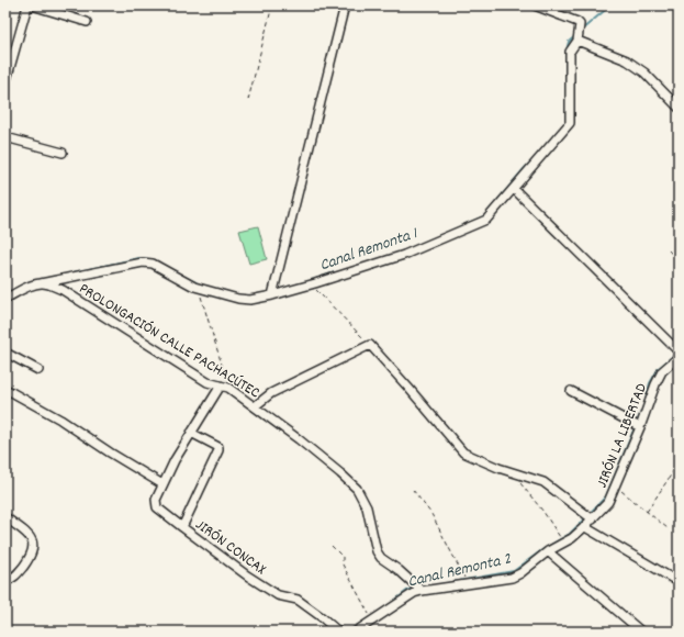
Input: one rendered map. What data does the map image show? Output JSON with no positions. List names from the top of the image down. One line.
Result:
{"streets":{"street":["PROLONGACIÓN CALLE PACHACÚTEC","JIRÓN LA LIBERTAD","JIRÓN CONCAX"]},"crossings":[["PROLONGACIÓN CALLE PACHACÚTEC","JIRÓN LA LIBERTAD"]],"water":["Canal Remonta 1","Canal Remonta 2"]}
